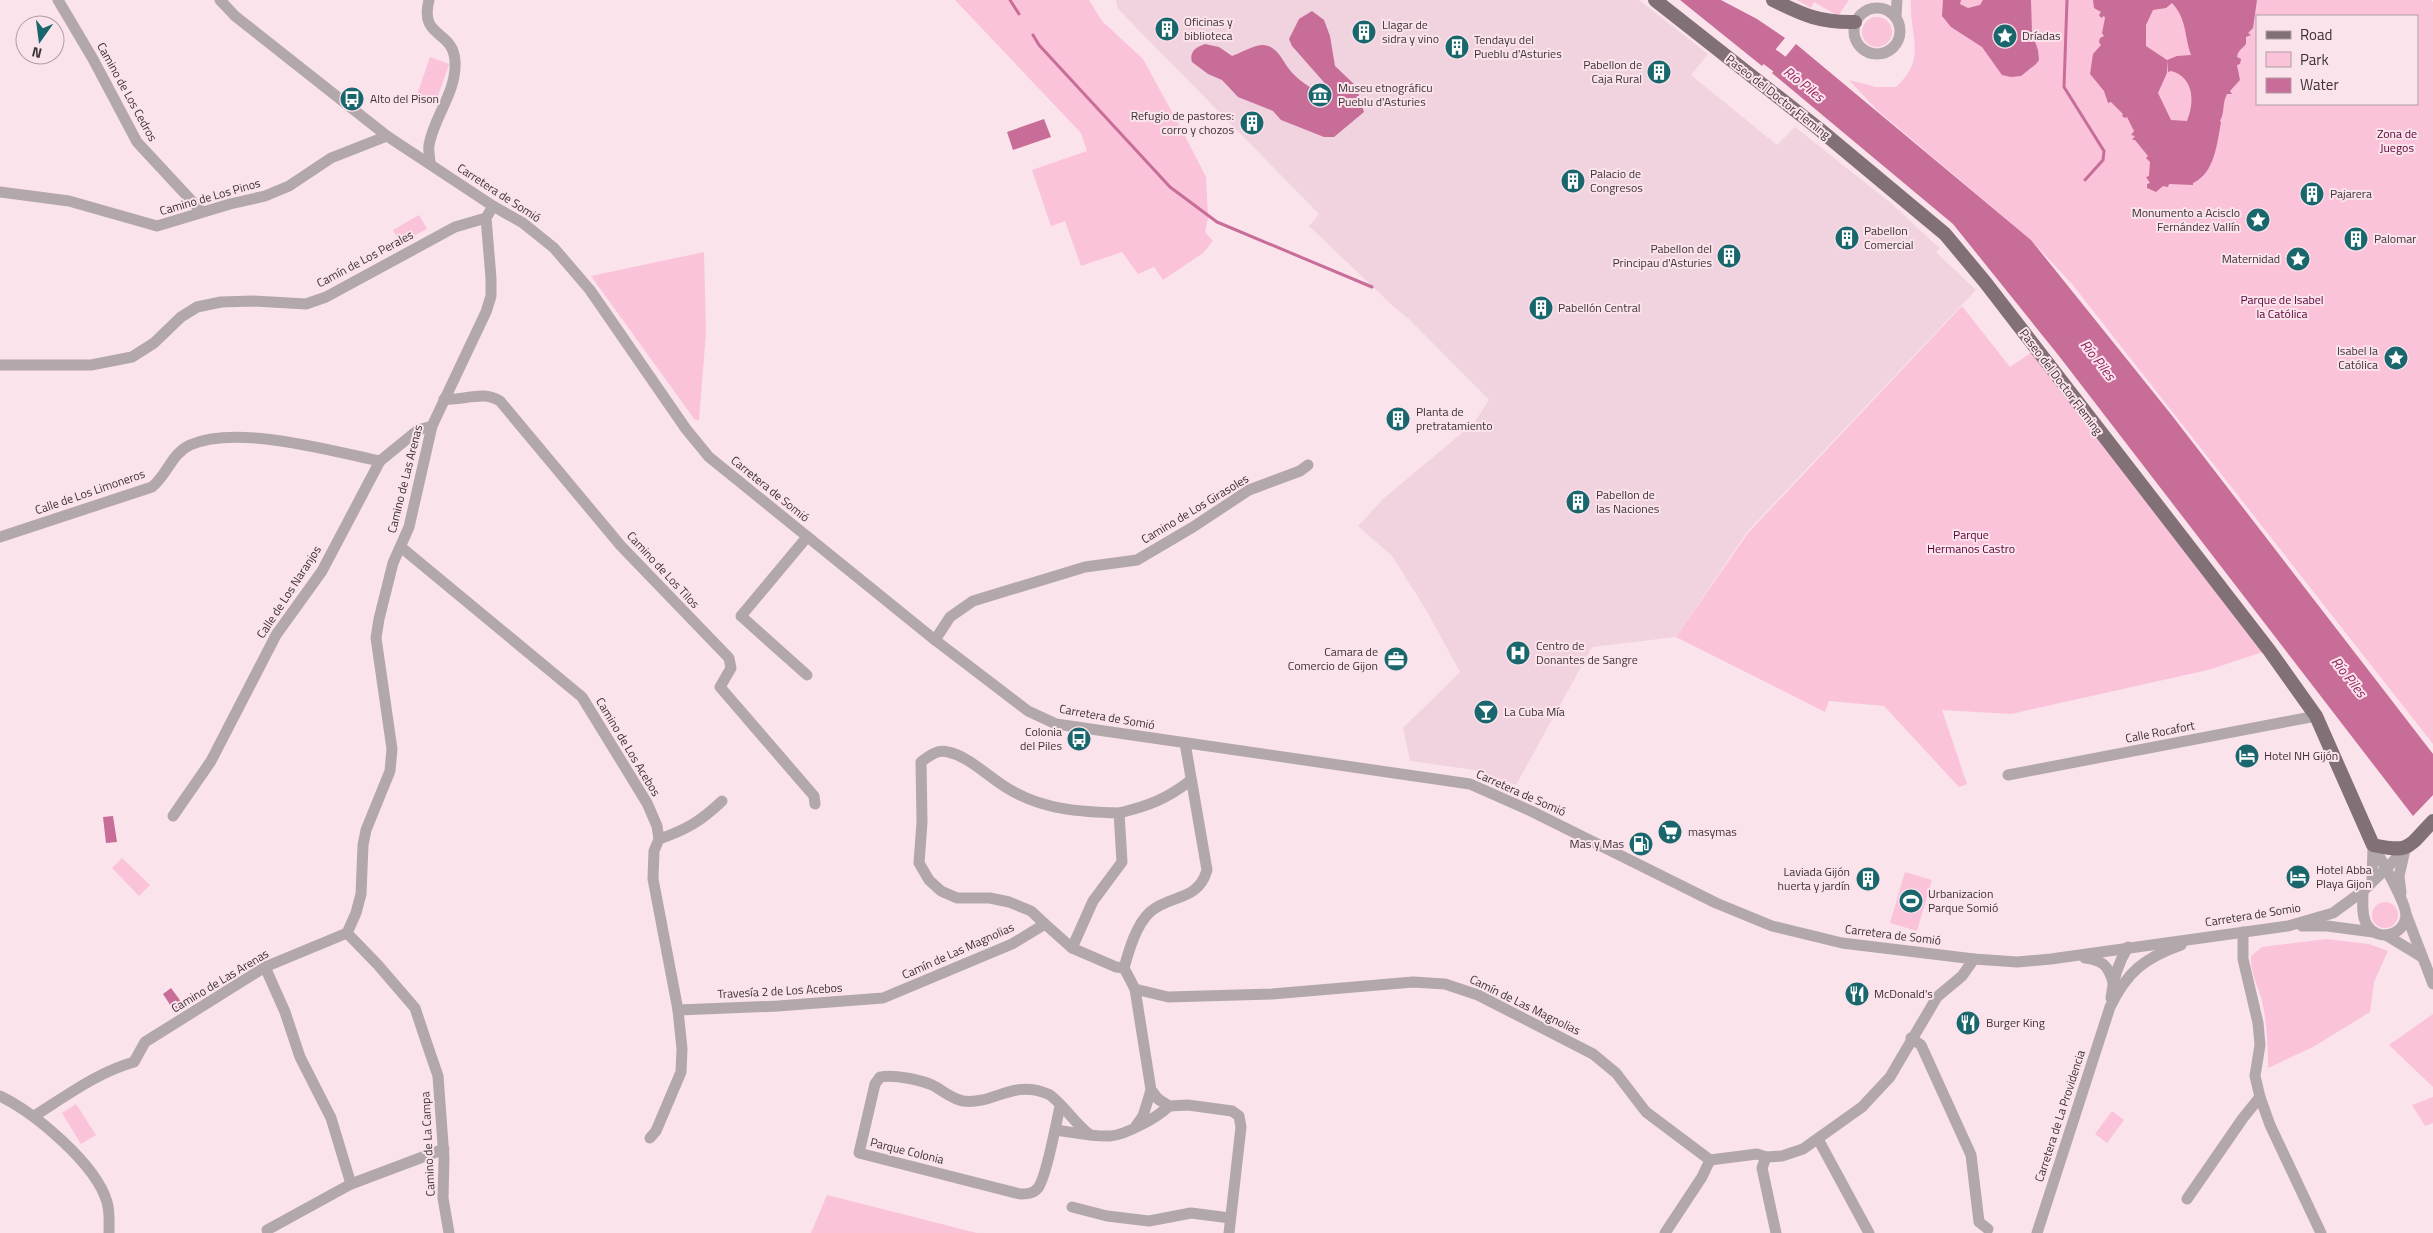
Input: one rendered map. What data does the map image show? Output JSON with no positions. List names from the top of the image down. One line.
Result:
{"streets":{"main road":["Paseo del Doctor Fleming"],"street":["Camino de Los Cedros","Carretera de Somió","Camino de Los Pinos","Camín de Los Perales","Camino de Las Arenas","Calle de Los Limoneros","Camino de Los Girasoles","Camino de Los Tilos","Calle de Los Naranjos","Calle Rocafort","Camino de Los Acebos","Carretera de Somio","Camín de Las Magnolias","Travesía 2 de Los Acebos","Carretera de La Providencia","Camino de La Campa","Parque Colonia"]},"crossings":[["Camino de Los Cedros","Camino de Los Pinos"],["Paseo del Doctor Fleming","Calle Rocafort"],["Carretera de Somió","Camino de Los Pinos"],["Carretera de Somió","Camino de Los Girasoles"],["Carretera de Somió","Carretera de Somio"],["Carretera de Somió","Carretera de La Providencia"],["Camín de Los Perales","Camino de Las Arenas"],["Camino de Las Arenas","Camino de Los Tilos"],["Camino de Las Arenas","Calle de Los Naranjos"],["Camino de Las Arenas","Camino de Los Acebos"],["Camino de Las Arenas","Camino de La Campa"],["Calle de Los Limoneros","Calle de Los Naranjos"],["Camino de Los Acebos","Travesía 2 de Los Acebos"],["Carretera de Somio","Carretera de La Providencia"],["Camín de Las Magnolias","Travesía 2 de Los Acebos"]],"water":["Río Piles"],"parks":["Zona de Juegos","Parque de Isabel la Católica","Parque Hermanos Castro"],"places":{"building":["Oficinas y biblioteca","Llagar de sidra y vino","Tendayu del Pueblu d'Asturies","Pabellon de Caja Rural","Refugio de pastores: corro y chozos","Palacio de Congresos","Pajarera","Pabellon Comercial","Palomar","Pabellon del Principau d'Asturies","Pabellón Central","Planta de pretratamiento","Pabellon de las Naciones","Laviada Gijón huerta y jardín"],"place":["Dríadas","Monumento a Acisclo Fernández Vallín","Maternidad","Isabel la Católica"],"museum":["Museu etnográficu Pueblu d'Asturies"],"bus stop":["Alto del Pison","Colonia del Piles"],"hospital":["Centro de Donantes de Sangre"],"office":["Camara de Comercio de Gijon"],"bar":["La Cuba Mía"],"hotel":["Hotel NH Gijón","Hotel Abba Playa Gijon"],"supermarket":["masymas"],"fuel station":["Mas y Mas"],"sports":["Urbanizacion Parque Somió"],"restaurant":["McDonald's","Burger King"]},"legend":["Road","Park","Water"],"north":"bottom"}
